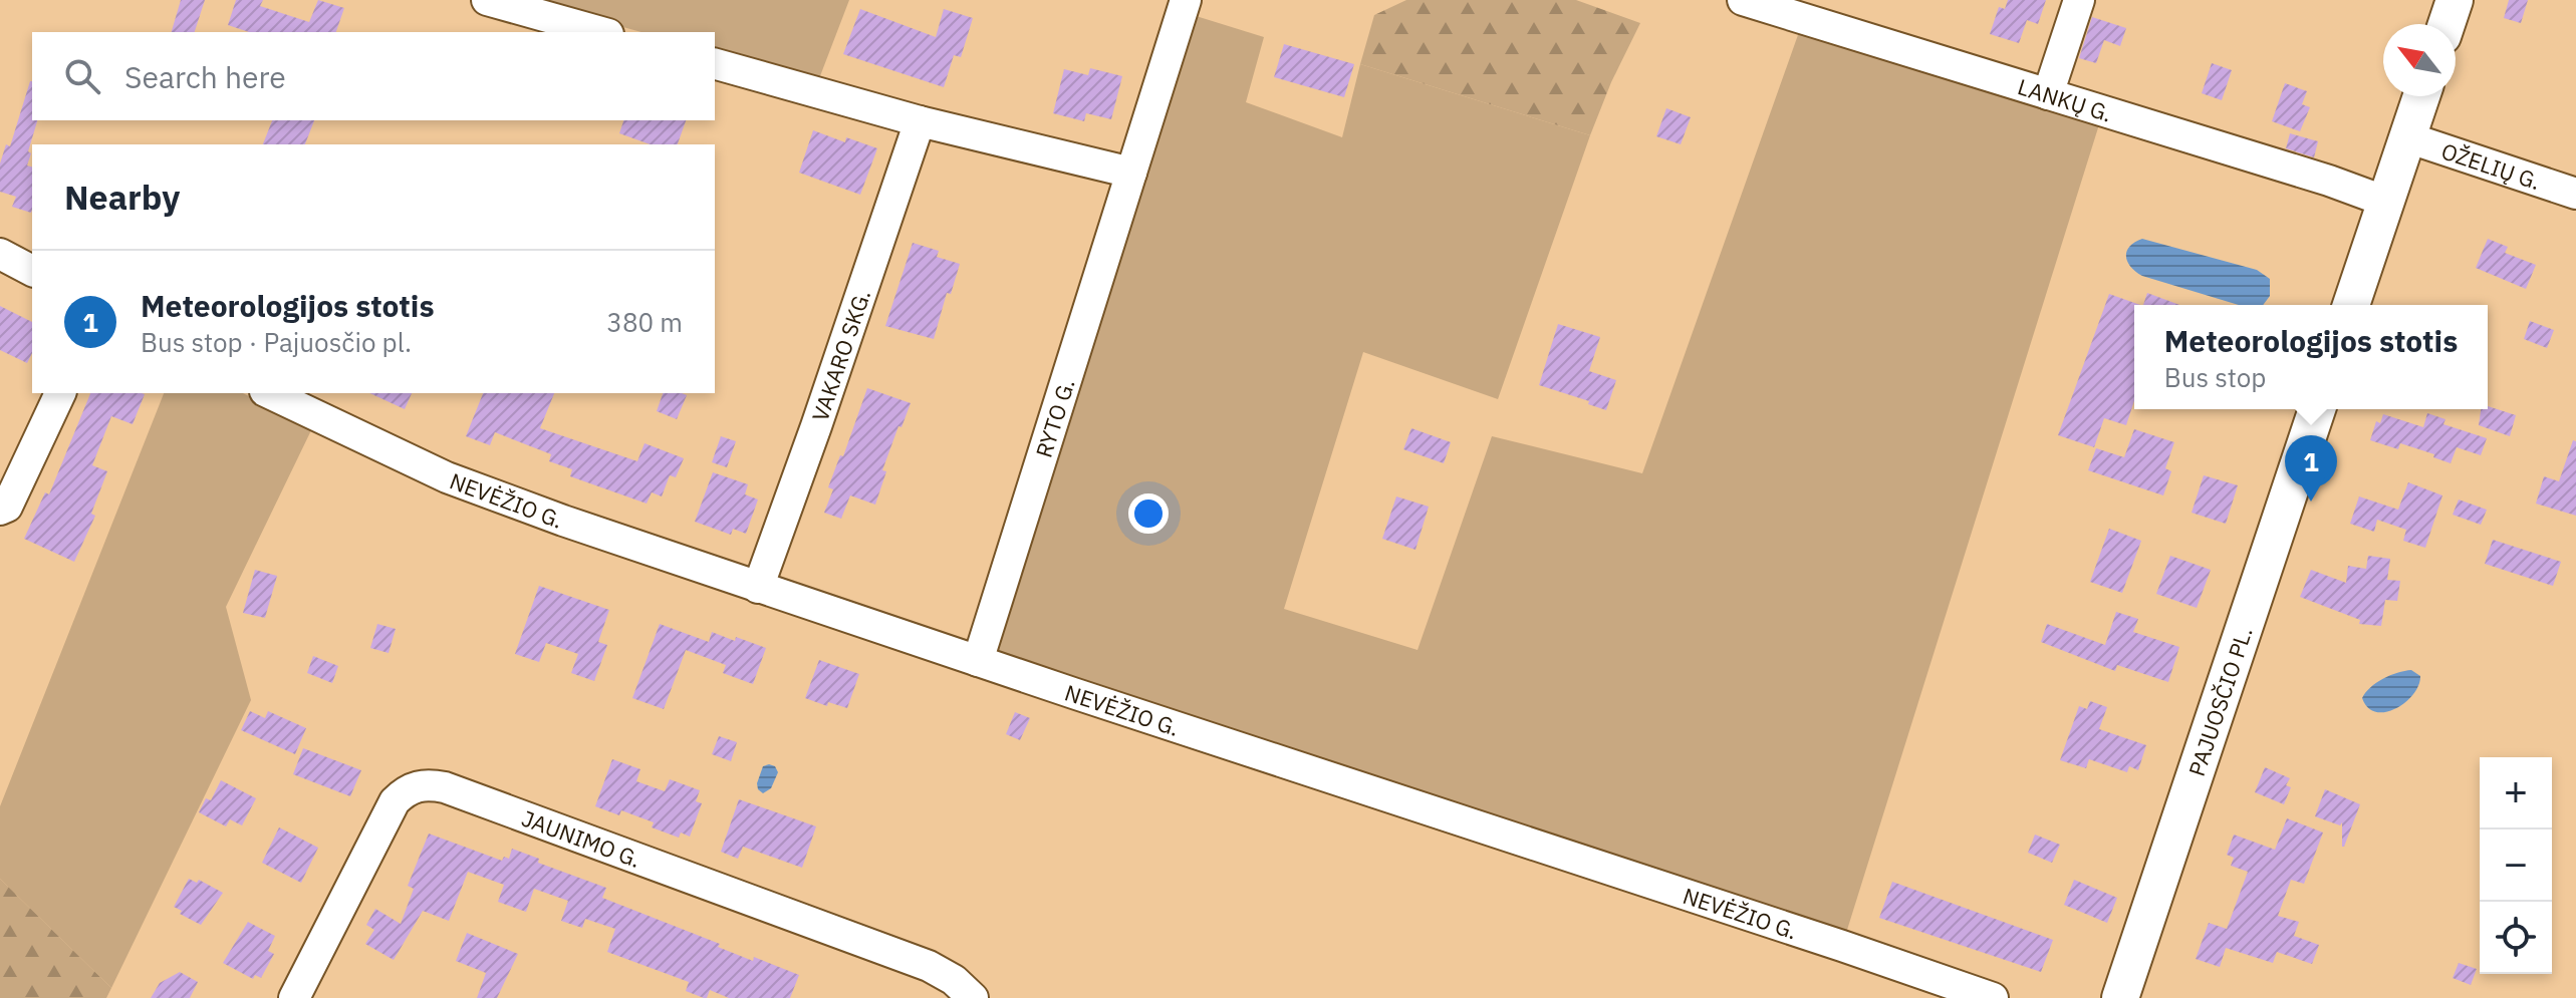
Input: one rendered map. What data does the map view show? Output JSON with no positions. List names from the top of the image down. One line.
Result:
{"streets":{"main road":["PAJUOSČIO PL."],"street":["LANKŲ G.","OŽELIŲ G.","VAKARO SKG.","RYTO G.","NEVĖŽIO G.","JAUNIMO G."]},"crossings":[["VAKARO SKG.","NEVĖŽIO G."],["RYTO G.","NEVĖŽIO G."]],"north":"top left","page":{"search":"Search here","heading":"Nearby","list":[{"mark":"1","name":"Meteorologijos stotis","note":"Bus stop · Pajuosčio pl.","value":"380 m"}],"popup":["Meteorologijos stotis","Bus stop"],"pins":"1","map_buttons":["+","−"]}}
